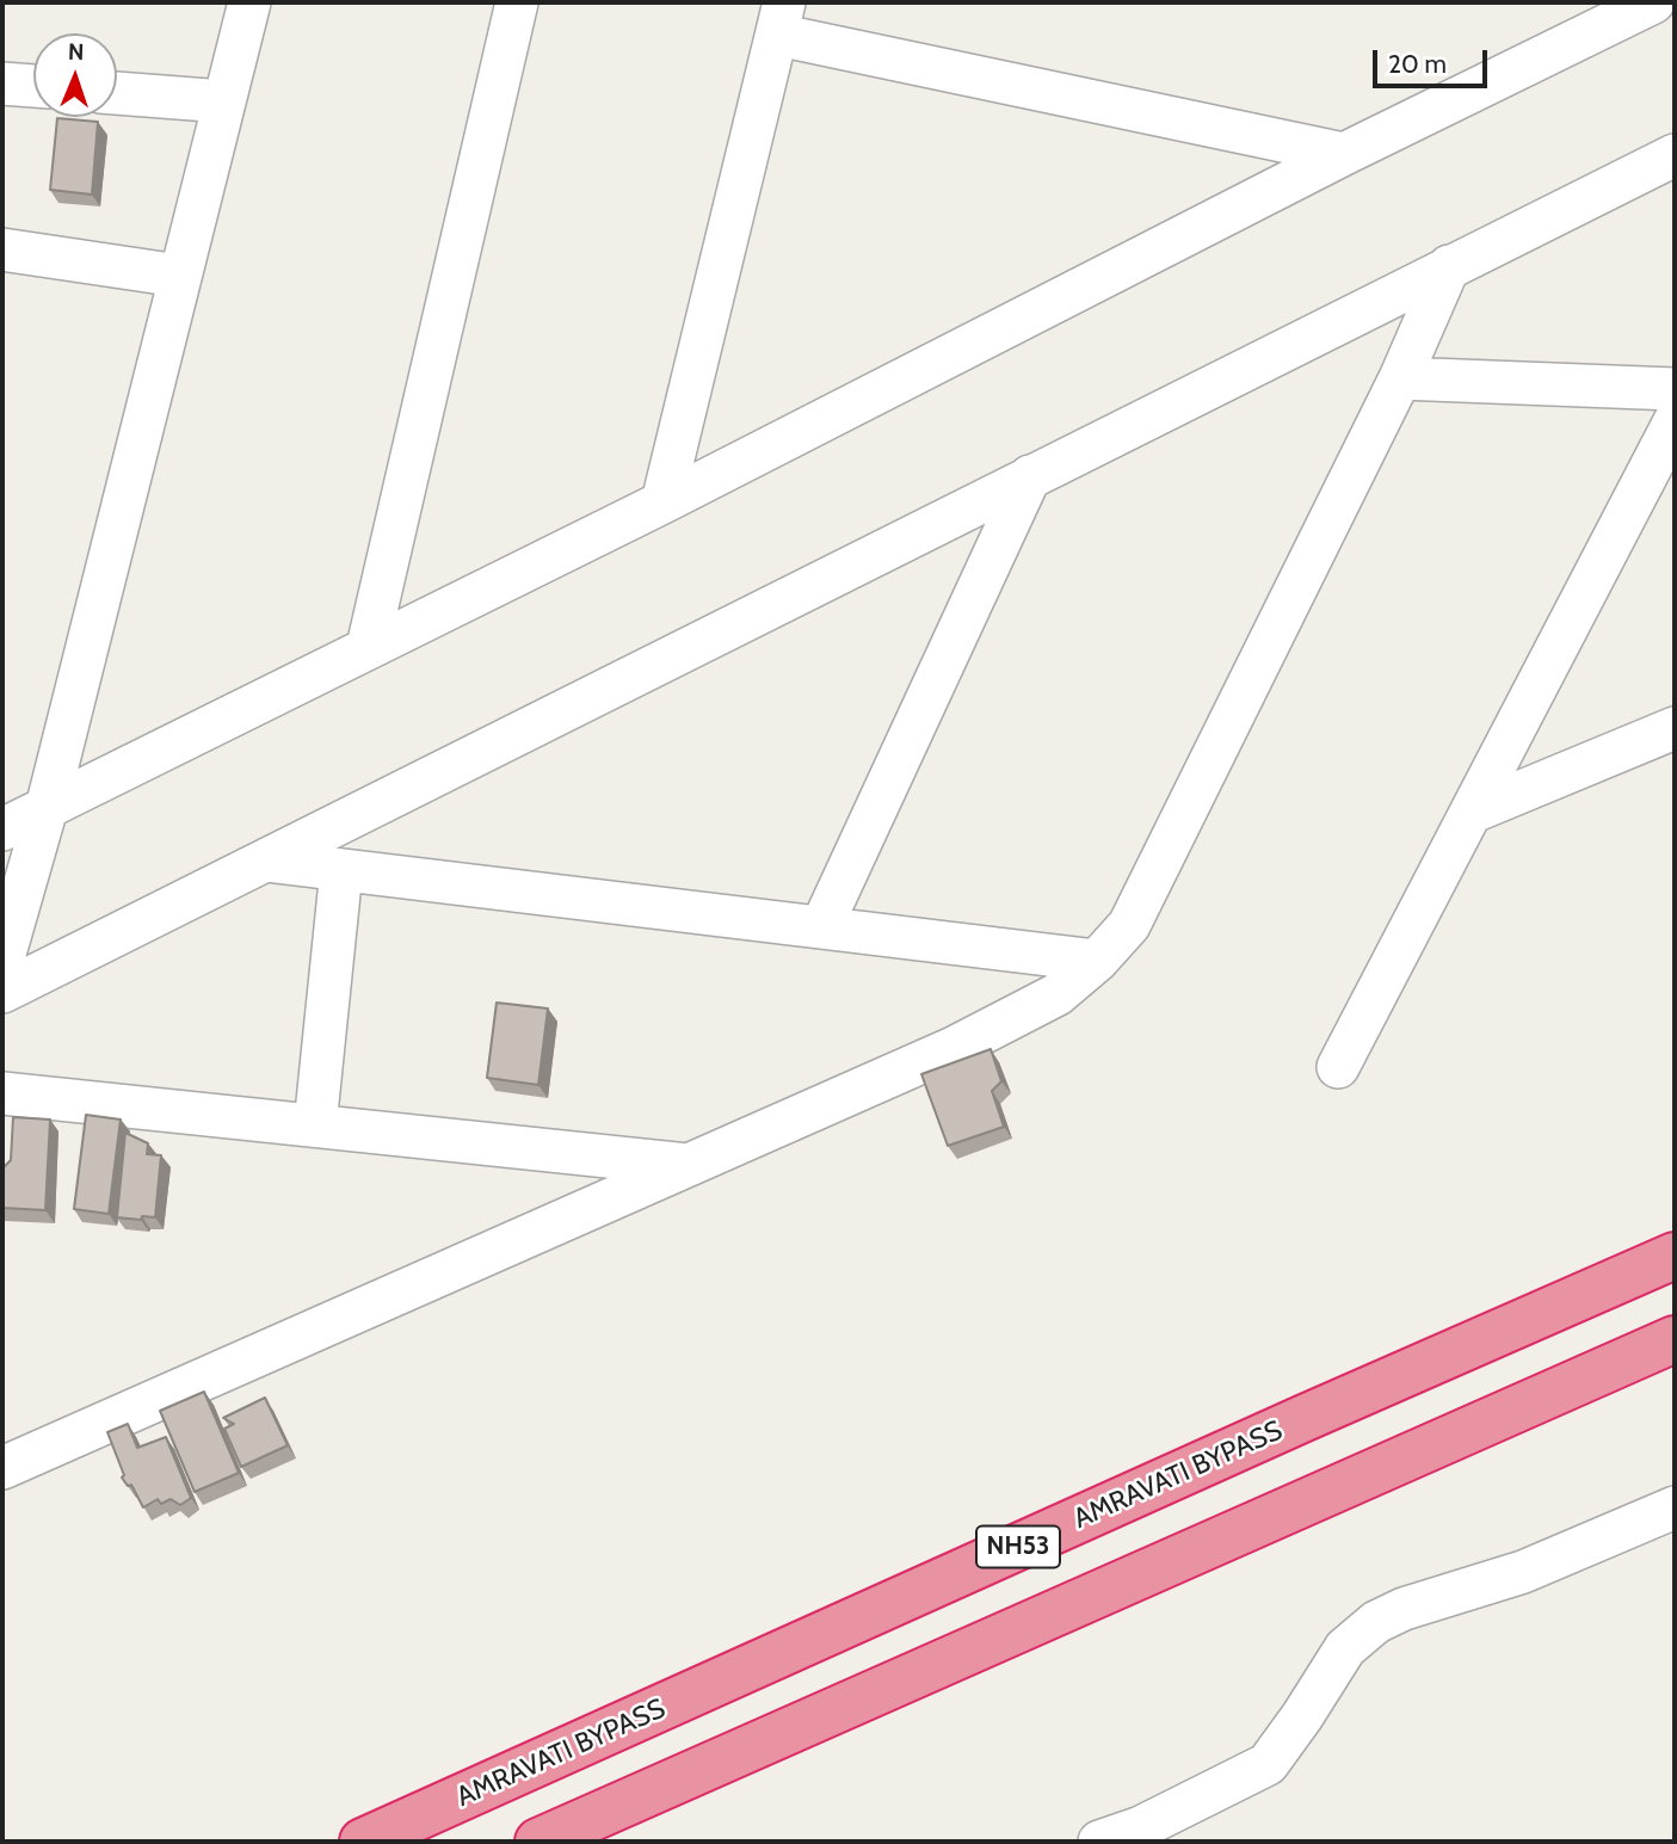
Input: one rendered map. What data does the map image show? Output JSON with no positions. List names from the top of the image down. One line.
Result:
{"streets":{"highway":["AMRAVATI BYPASS","NH53"]},"scale_bar":"20 m","north":"top"}
